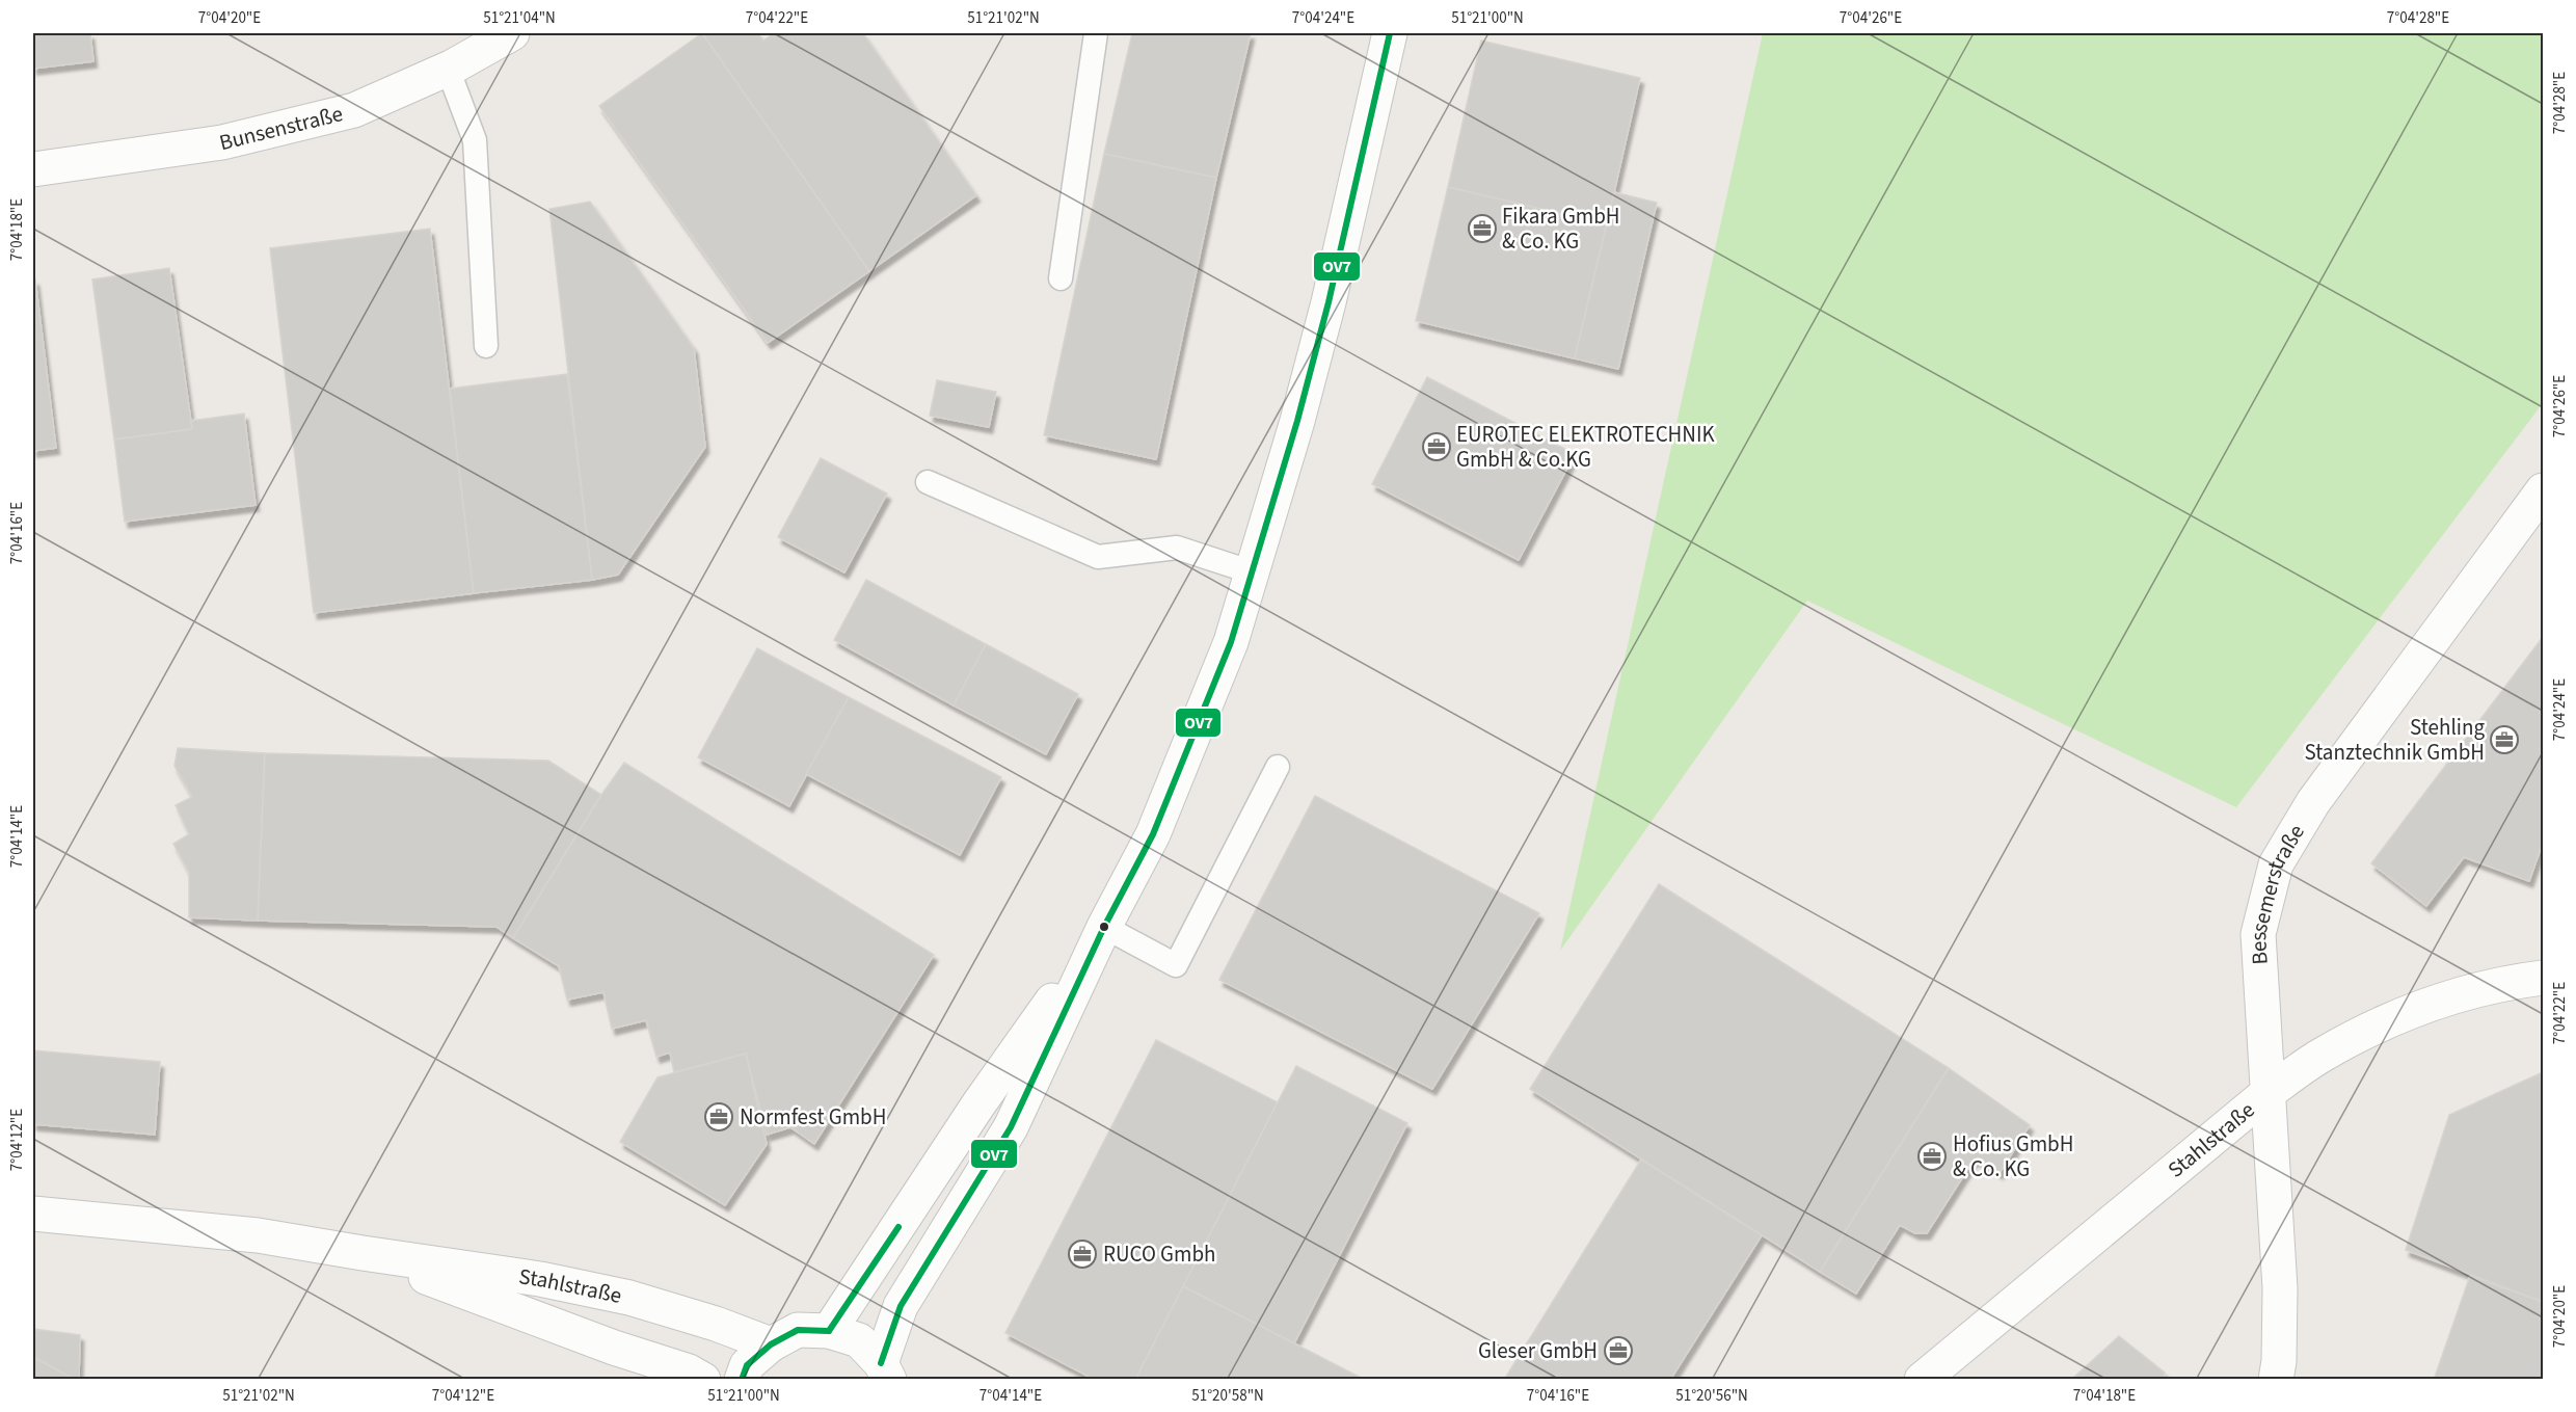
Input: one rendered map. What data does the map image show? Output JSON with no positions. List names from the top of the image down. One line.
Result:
{"streets":{"street":["Bunsenstraße","Bessemerstraße","Stahlstraße"]},"crossings":[["Bessemerstraße","Stahlstraße"]],"places":{"office":["Fikara GmbH & Co. KG","EUROTEC ELEKTROTECHNIK GmbH & Co.KG","Stehling Stanztechnik GmbH","Normfest GmbH","Hofius GmbH & Co. KG","RUCO Gmbh","Gleser GmbH"]},"lines":["transit line OV7"],"coordinates":["7°04'20\"E","51°21'04\"N","7°04'22\"E","51°21'02\"N","7°04'24\"E","51°21'00\"N","7°04'26\"E","7°04'28\"E","7°04'18\"E","7°04'16\"E","7°04'14\"E","7°04'12\"E","51°20'58\"N","51°20'56\"N"]}
